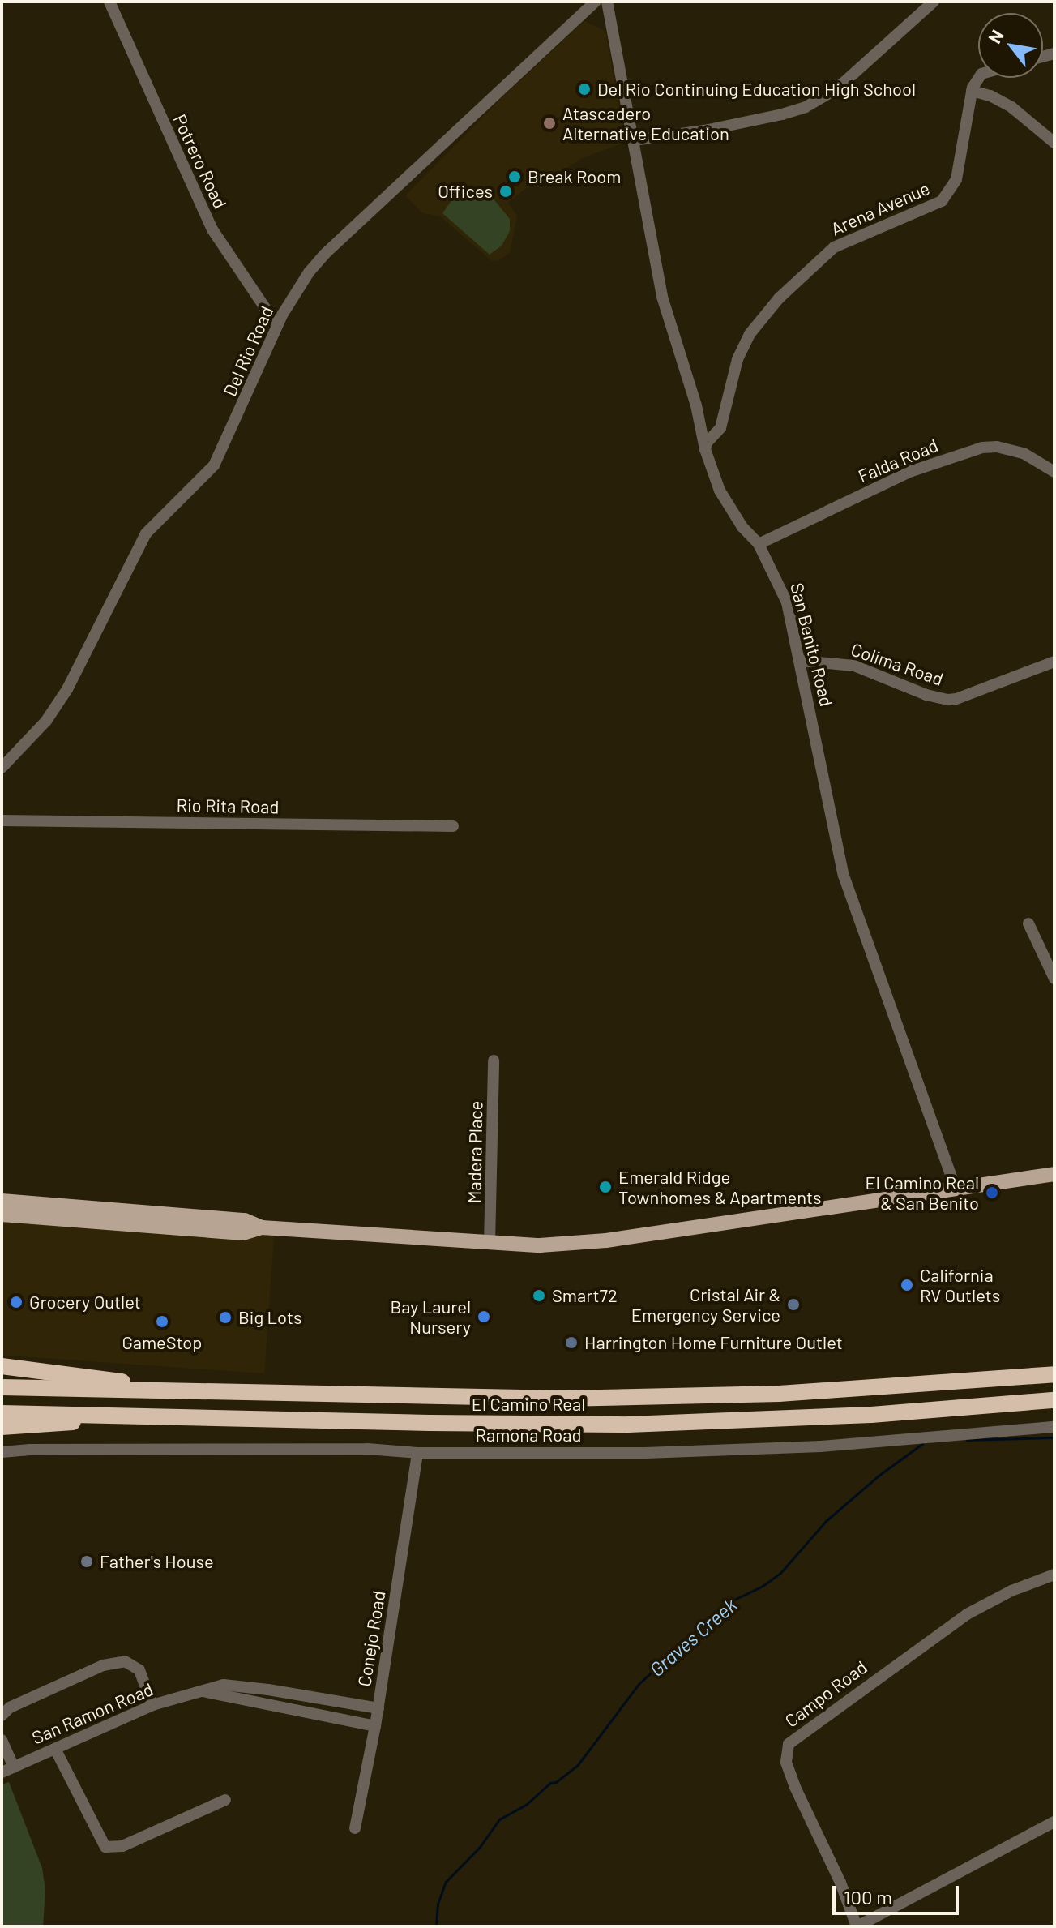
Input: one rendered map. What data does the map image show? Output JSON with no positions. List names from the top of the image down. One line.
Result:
{"streets":{"highway":["El Camino Real"],"street":["Potrero Road","Arena Avenue","Del Rio Road","Falda Road","San Benito Road","Colima Road","Rio Rita Road","Madera Place","Ramona Road","Conejo Road","Campo Road","San Ramon Road"]},"crossings":[["Potrero Road","Del Rio Road"],["Arena Avenue","San Benito Road"],["Falda Road","San Benito Road"],["San Benito Road","Colima Road"],["Ramona Road","Conejo Road"],["Conejo Road","San Ramon Road"]],"water":["Graves Creek"],"places":["Del Rio Continuing Education High School","Atascadero Alternative Education","Break Room","Offices","Emerald Ridge Townhomes & Apartments","El Camino Real & San Benito","California RV Outlets","Smart72","Grocery Outlet","Cristal Air & Emergency Service","Bay Laurel Nursery","Big Lots","GameStop","Harrington Home Furniture Outlet","Father's House"],"scale_bar":"100 m","north":"top left"}
